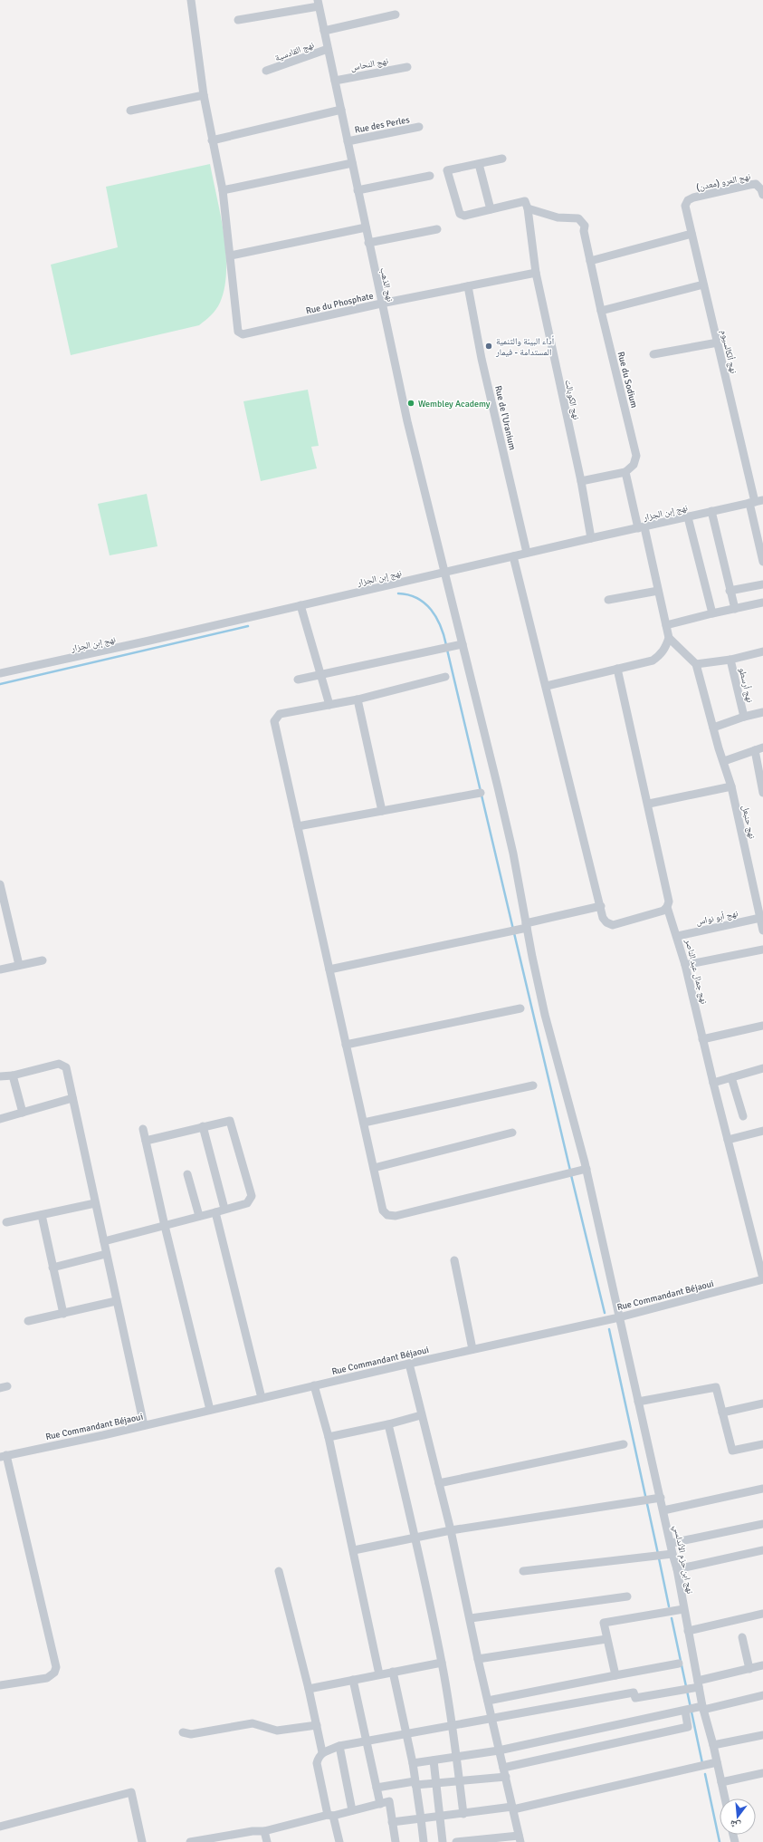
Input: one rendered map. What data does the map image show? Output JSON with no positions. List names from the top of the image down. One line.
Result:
{"streets":{"street":["نهج القادسية","نهج النحاس","Rue des Perles","نهج المرو (معدن)","نهج الذهب","Rue du Phosphate","نهج ألكالسيوم","Rue du Sodium","نهج الكوبالت","Rue de l'Uranium","نهج إبن الجزار","نهج أرسطو","نهج حنبعل","نهج أبو نواس","نهج جمال عبد الناصر","Rue Commandant Béjaoui","نهج ابن حزم الأندلسي"]},"crossings":[["نهج القادسية","نهج الذهب"],["نهج النحاس","نهج الذهب"],["Rue des Perles","نهج الذهب"],["نهج المرو (معدن)","نهج ألكالسيوم"],["نهج الذهب","Rue du Phosphate"],["نهج الذهب","نهج إبن الجزار"],["نهج الذهب","نهج ابن حزم الأندلسي"],["Rue du Phosphate","نهج الكوبالت"],["Rue du Phosphate","Rue de l'Uranium"],["نهج ألكالسيوم","نهج إبن الجزار"],["Rue du Sodium","نهج الكوبالت"],["نهج الكوبالت","نهج إبن الجزار"],["Rue de l'Uranium","نهج إبن الجزار"],["نهج حنبعل","نهج أبو نواس"],["نهج أبو نواس","نهج جمال عبد الناصر"],["نهج جمال عبد الناصر","Rue Commandant Béjaoui"],["Rue Commandant Béjaoui","نهج ابن حزم الأندلسي"]],"places":["أداء البيئة والتنمية المستدامة - فيمار","Wembley Academy"],"north":"bottom"}
